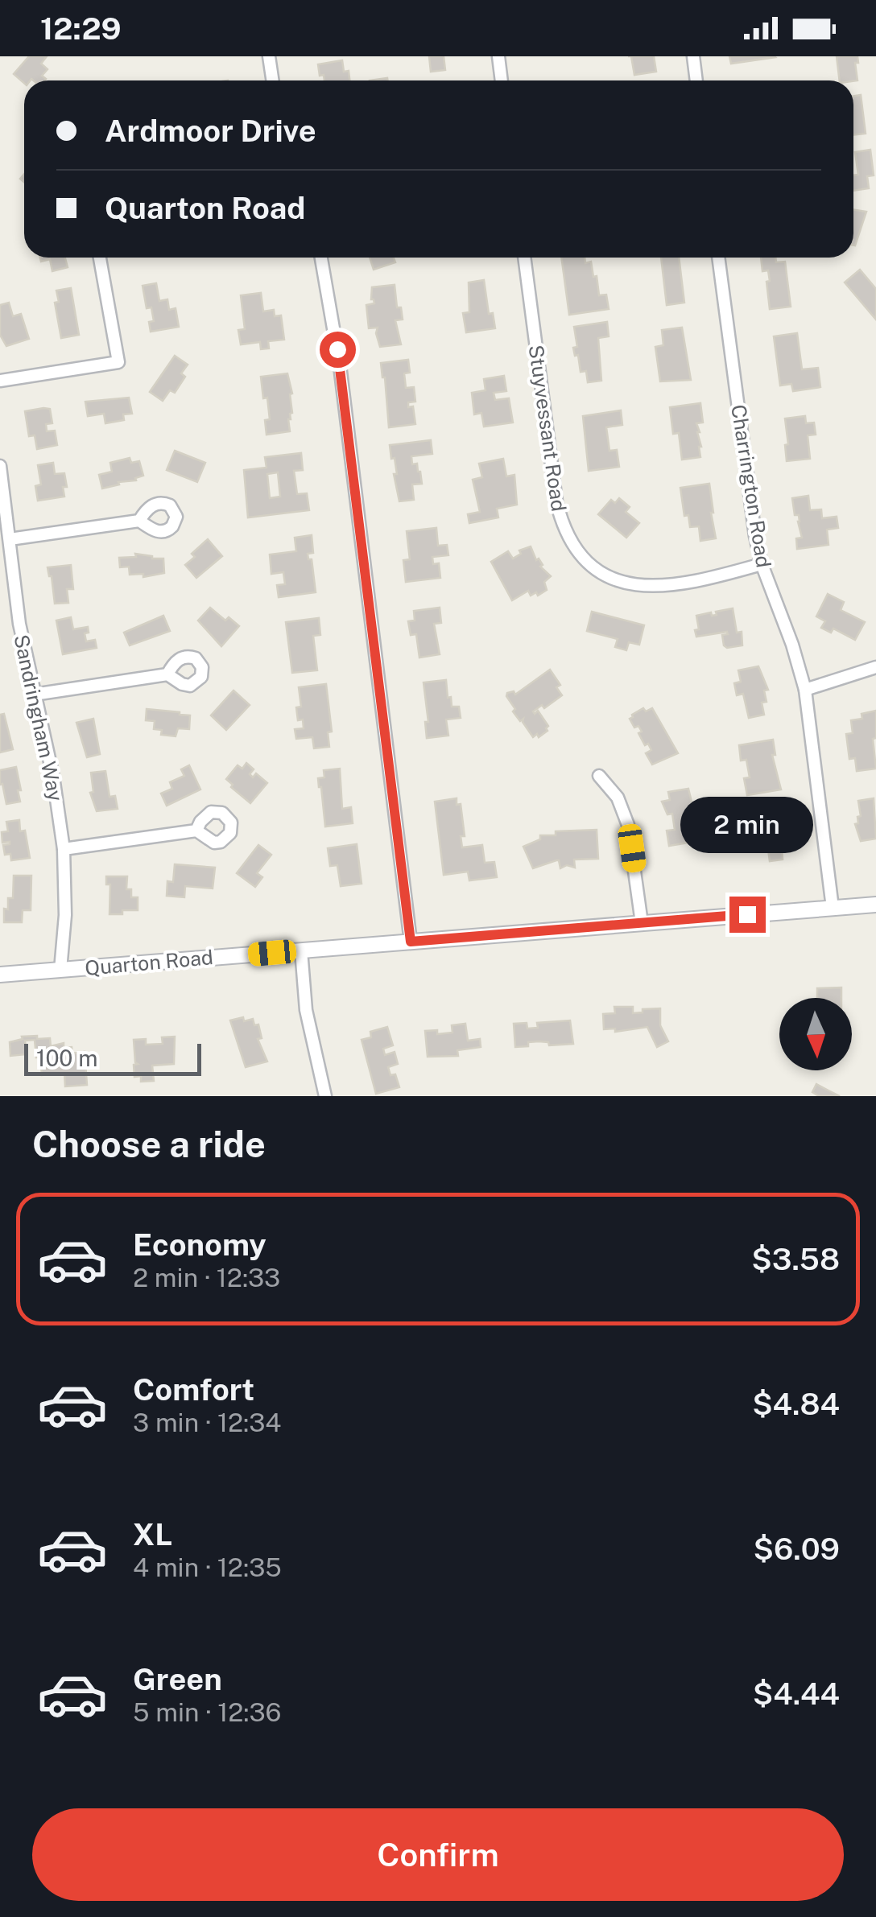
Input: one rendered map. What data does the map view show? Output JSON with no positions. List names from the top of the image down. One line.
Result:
{"streets":{"street":["Stuyvessant Road","Charrington Road","Sandringham Way","Quarton Road"]},"crossings":[["Stuyvessant Road","Charrington Road"],["Charrington Road","Quarton Road"],["Sandringham Way","Quarton Road"]],"scale_bar":"100 m","north":"bottom","page":{"status":"12:29","banner":["Ardmoor Drive","Quarton Road"],"bubble":"2 min","scale":"100 m","heading":"Choose a ride","list":[{"name":"Economy","note":"2 min · 12:33","value":"$3.58"},{"name":"Comfort","note":"3 min · 12:34","value":"$4.84"},{"name":"XL","note":"4 min · 12:35","value":"$6.09"},{"name":"Green","note":"5 min · 12:36","value":"$4.44"}],"buttons":"Confirm"}}
